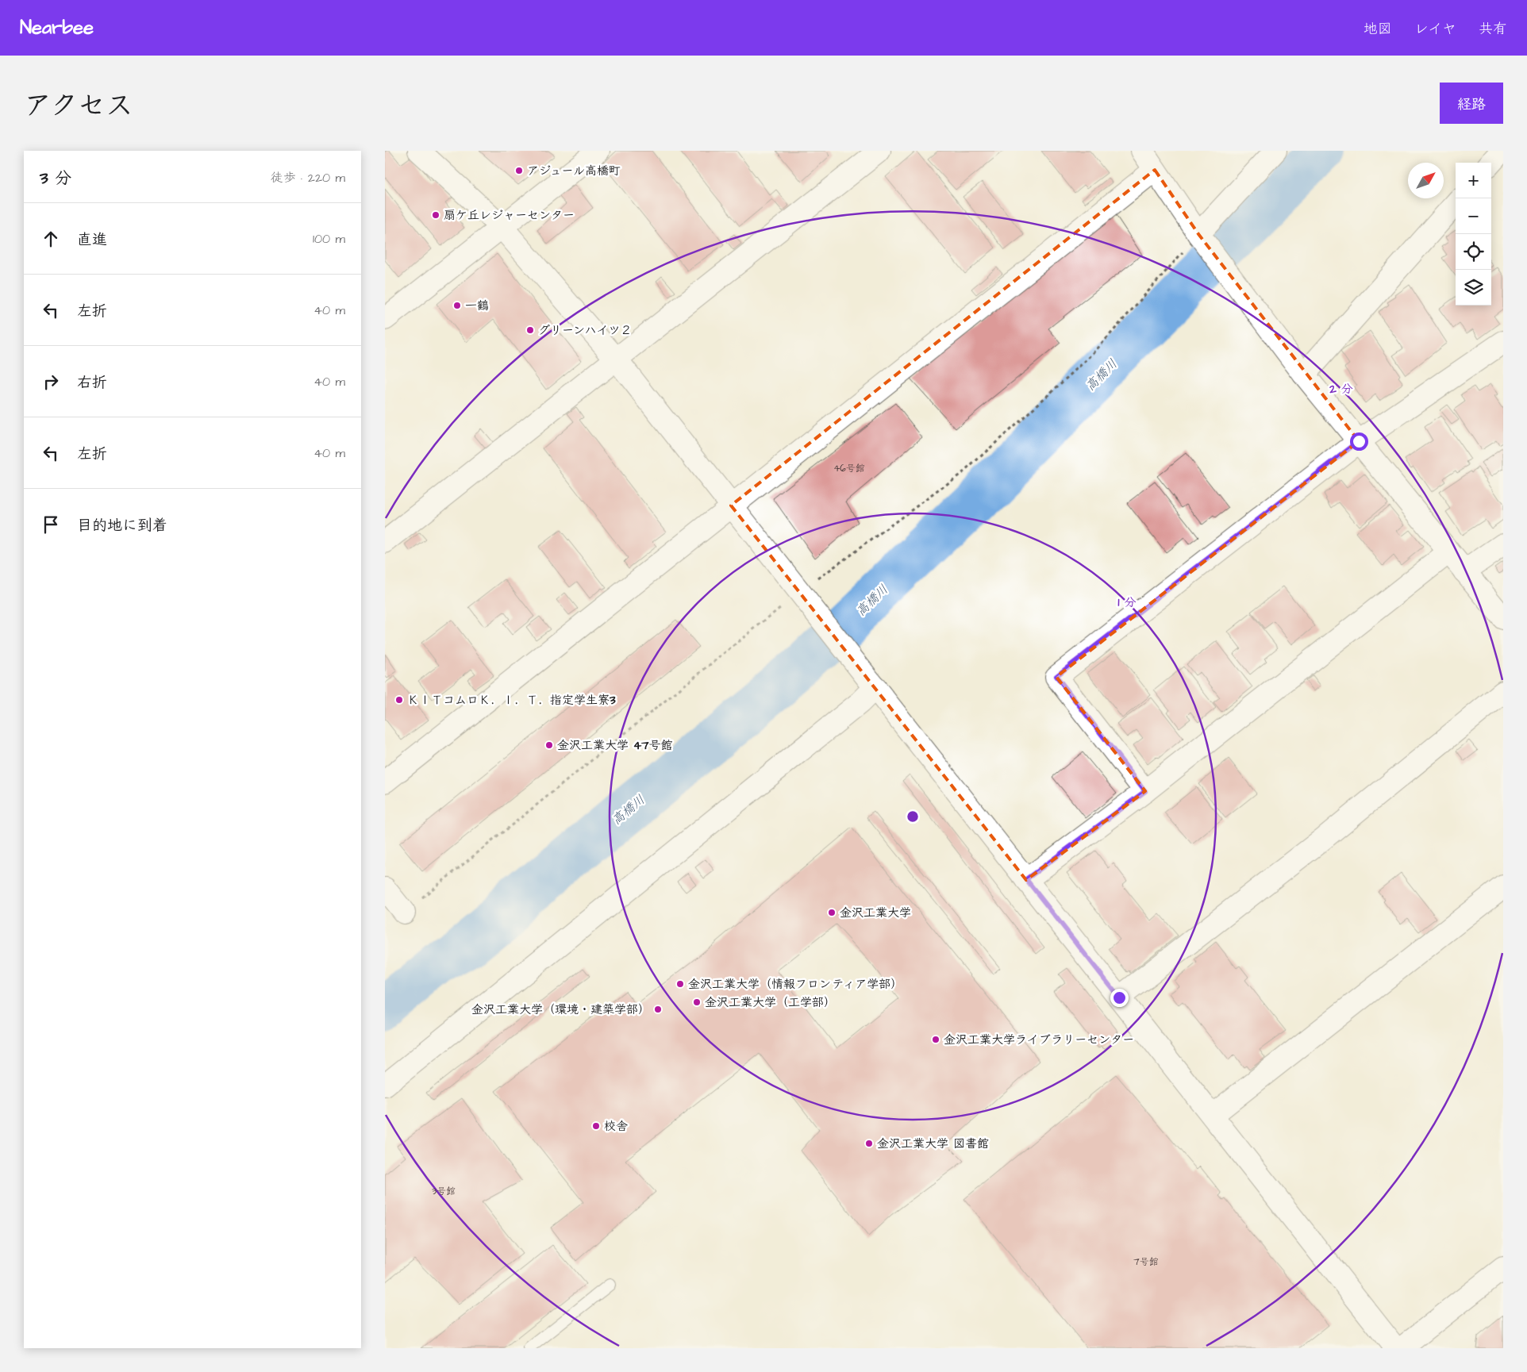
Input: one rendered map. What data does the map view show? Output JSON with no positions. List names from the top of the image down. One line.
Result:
{"water":["高橋川"],"places":["アジュール高橋町","扇ケ丘レジャーセンター","一鶴","グリーンハイツ２","ＫＩＴコムロＫ．Ｉ．Ｔ．指定学生寮3","金沢工業大学 47号館","金沢工業大学","金沢工業大学（情報フロンティア学部）","金沢工業大学（工学部）","金沢工業大学（環境・建築学部）","金沢工業大学ライブラリーセンター","校舎","金沢工業大学 図書館"],"house_numbers":["46号館","3号館","7号館"],"north":"top right","page":{"header":"Nearbee","nav":["地図","レイヤ","共有"],"title":"アクセス","buttons":"経路","heading":["3 分","徒歩 · 220 m"],"map_buttons":["+","−"],"list":[["直進","100 m"],["左折","40 m"],["右折","40 m"],["左折","40 m"],"目的地に到着"]},"rings":["2 分","1 分"]}
